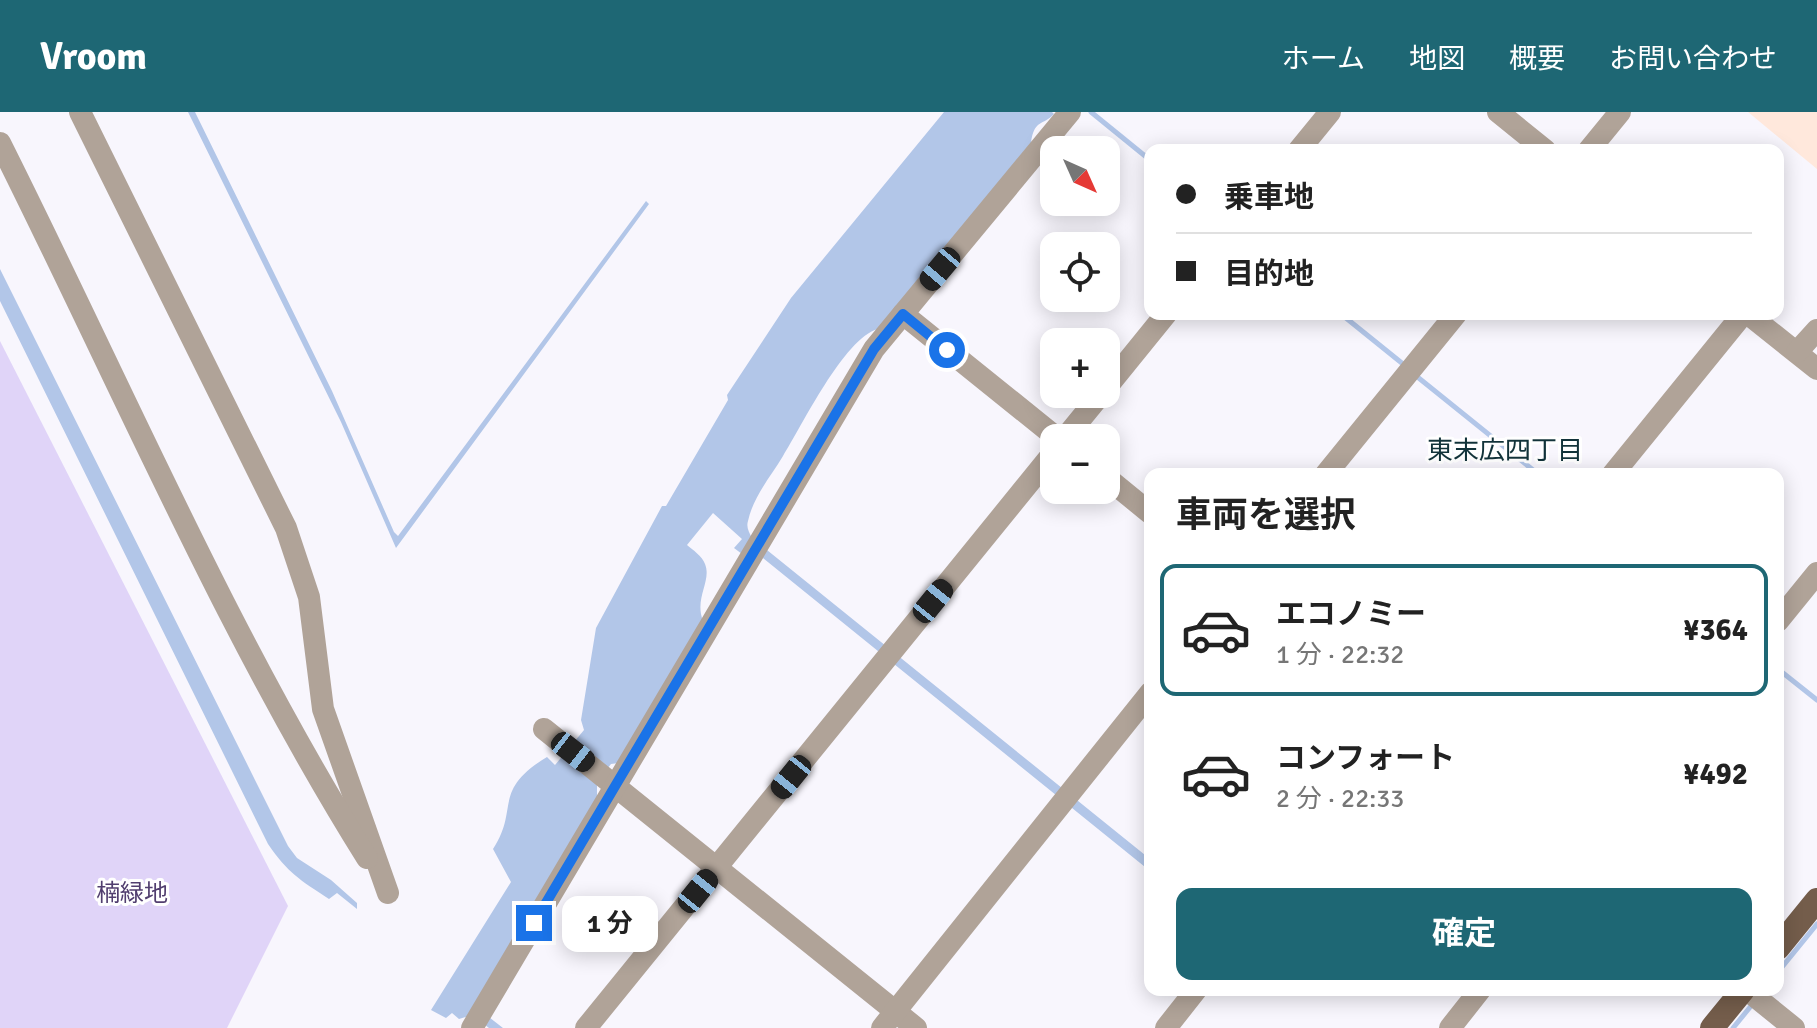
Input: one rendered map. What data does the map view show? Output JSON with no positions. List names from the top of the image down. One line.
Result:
{"districts":["東末広四丁目"],"parks":["楠緑地"],"north":"bottom right","page":{"header":"Vroom","nav":["ホーム","地図","概要","お問い合わせ"],"map_buttons":["+","−"],"banner":["乗車地","目的地"],"heading":"車両を選択","list":[{"name":"エコノミー","note":"1 分 · 22:32","value":"¥364"},{"name":"コンフォート","note":"2 分 · 22:33","value":"¥492"}],"buttons":"確定","bubble":"1 分"}}
